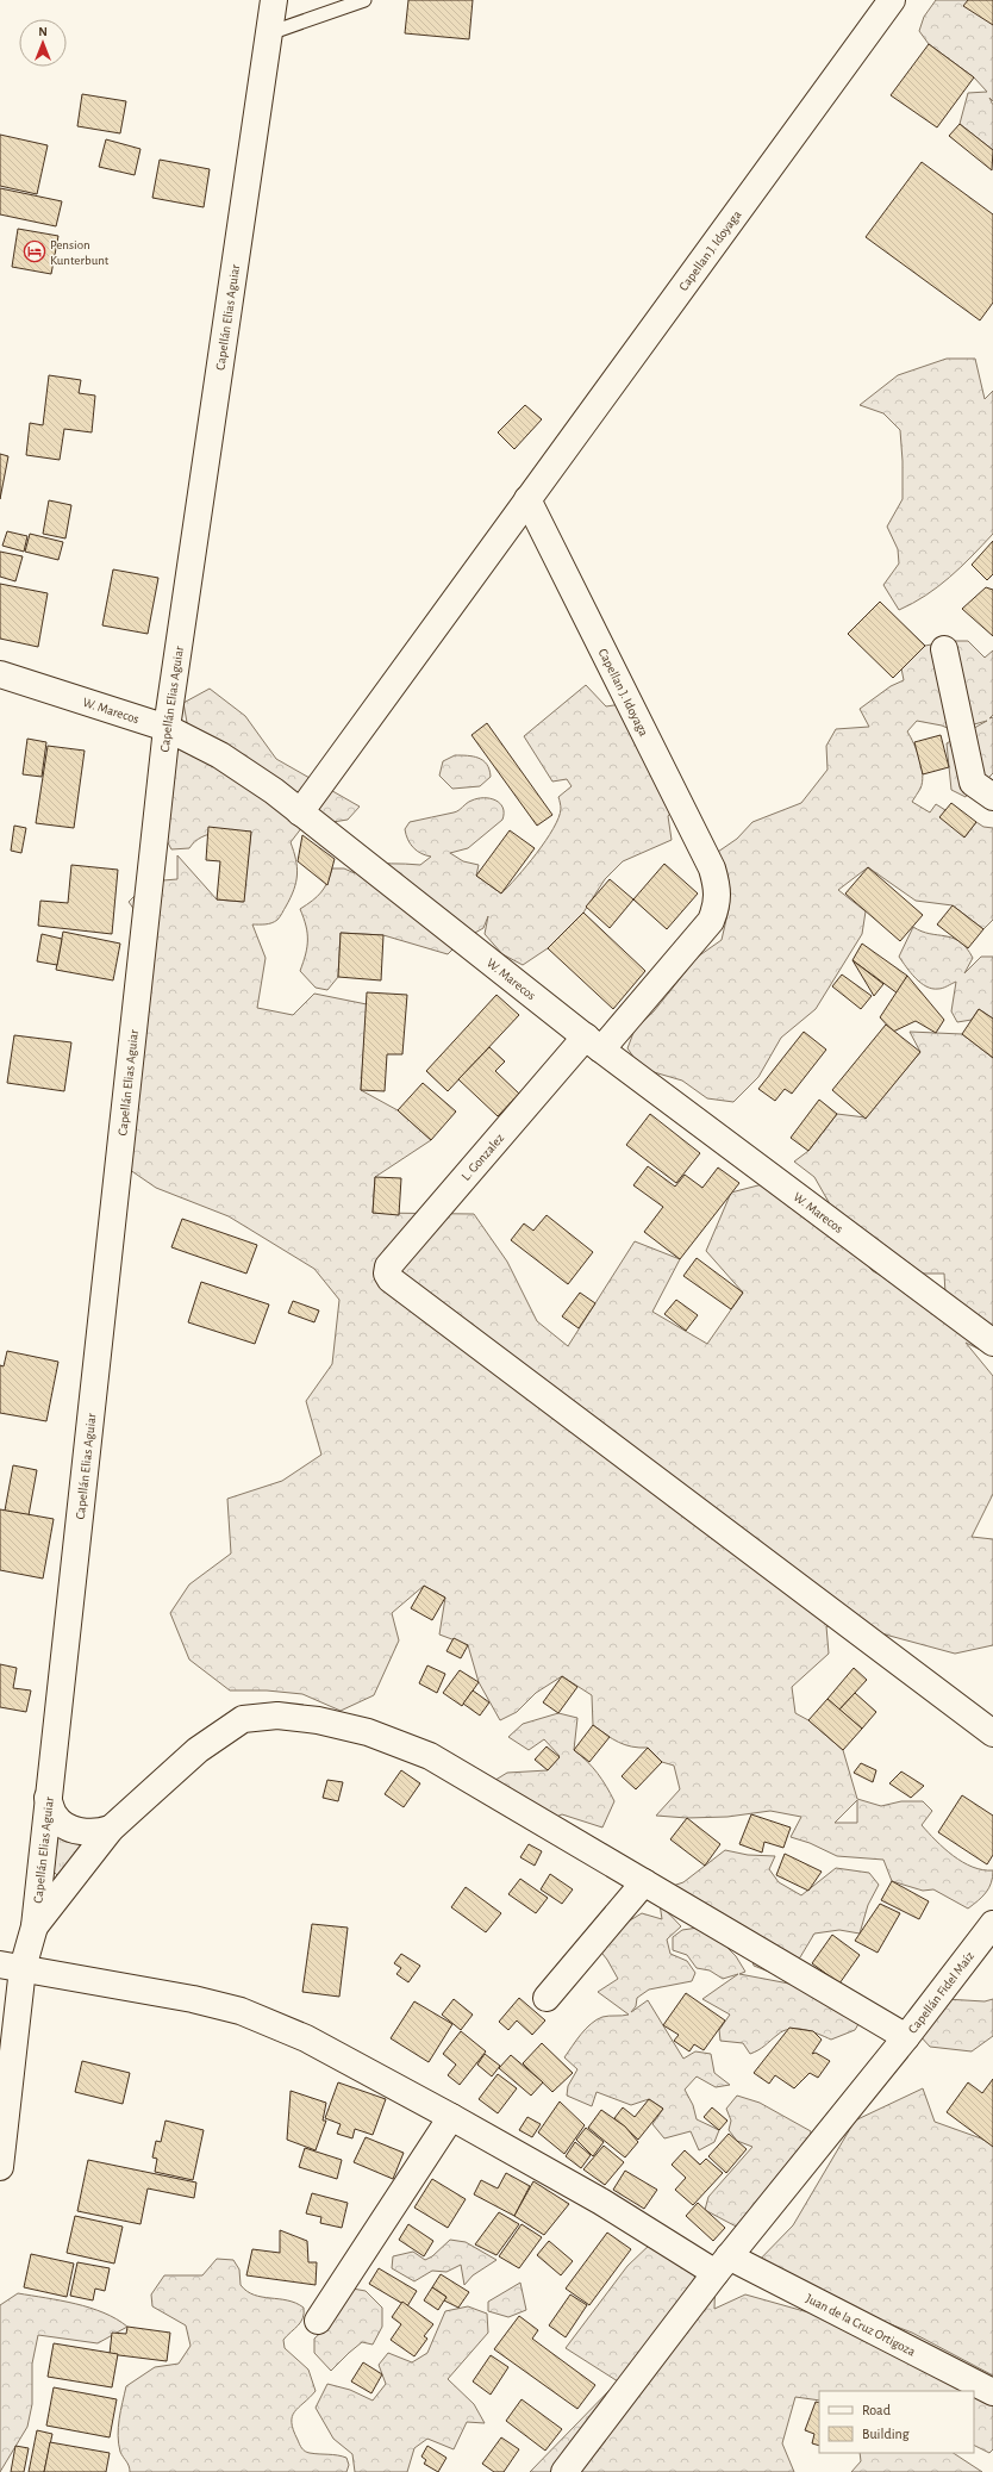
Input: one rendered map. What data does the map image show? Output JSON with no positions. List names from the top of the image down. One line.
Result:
{"streets":{"street":["Capellan J. Idoyaga","Capellán Elias Aguiar","W. Marecos","L. Gonzalez","Capellán Fidel Maíz","Juan de la Cruz Ortigoza"]},"crossings":[["Capellan J. Idoyaga","W. Marecos"],["Capellan J. Idoyaga","L. Gonzalez"],["Capellán Elias Aguiar","W. Marecos"],["Capellán Elias Aguiar","Juan de la Cruz Ortigoza"],["W. Marecos","L. Gonzalez"],["Capellán Fidel Maíz","Juan de la Cruz Ortigoza"]],"places":{"hotel":["Pension Kunterbunt"]},"legend":["Road","Building"],"north":"top"}
